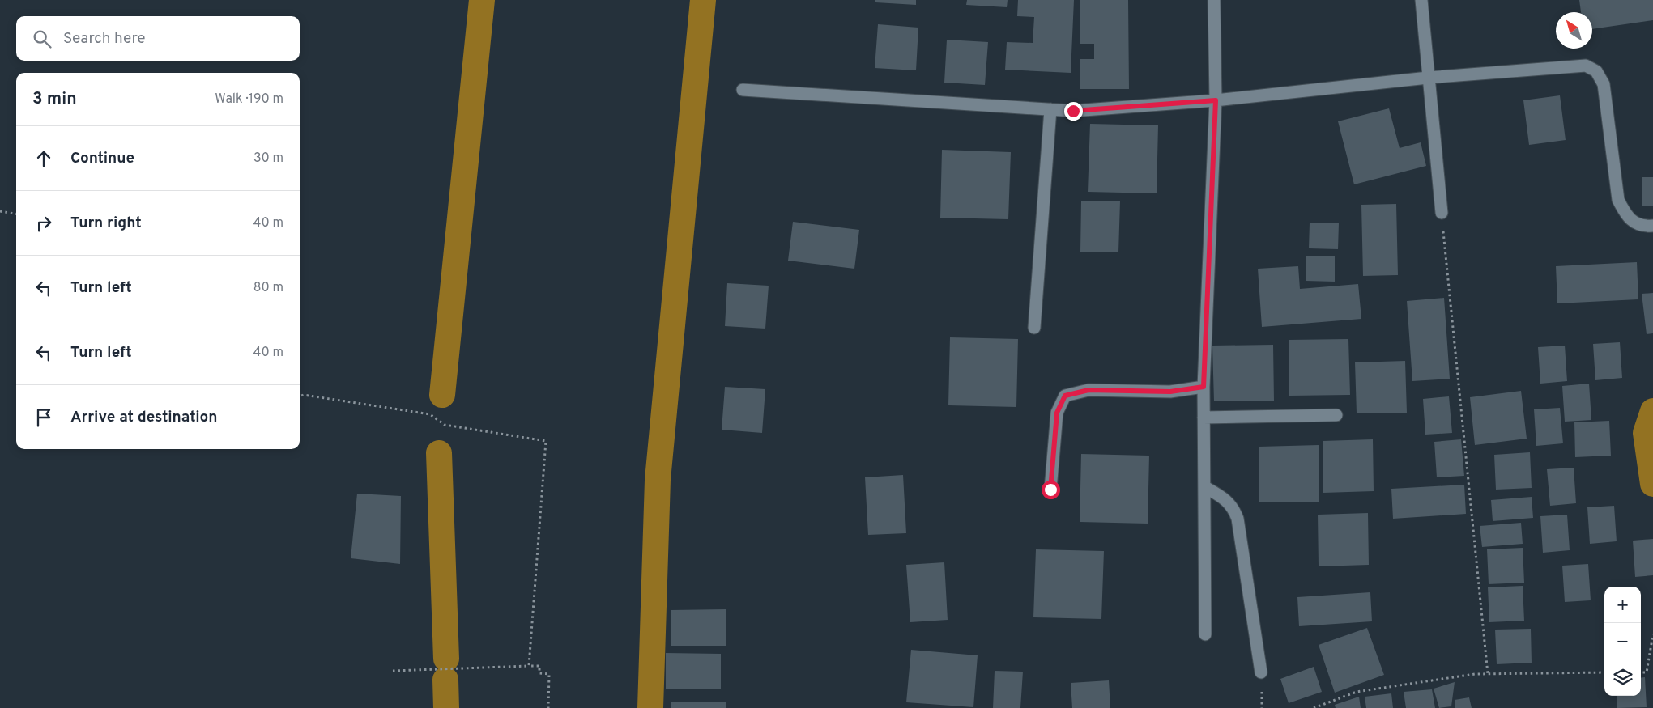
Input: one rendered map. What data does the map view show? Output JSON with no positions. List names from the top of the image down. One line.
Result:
{"north":"top left","page":{"search":"Search here","heading":["3 min","Walk · 190 m"],"list":[["Continue","30 m"],["Turn right","40 m"],["Turn left","80 m"],["Turn left","40 m"],"Arrive at destination"],"map_buttons":["+","−"]}}
